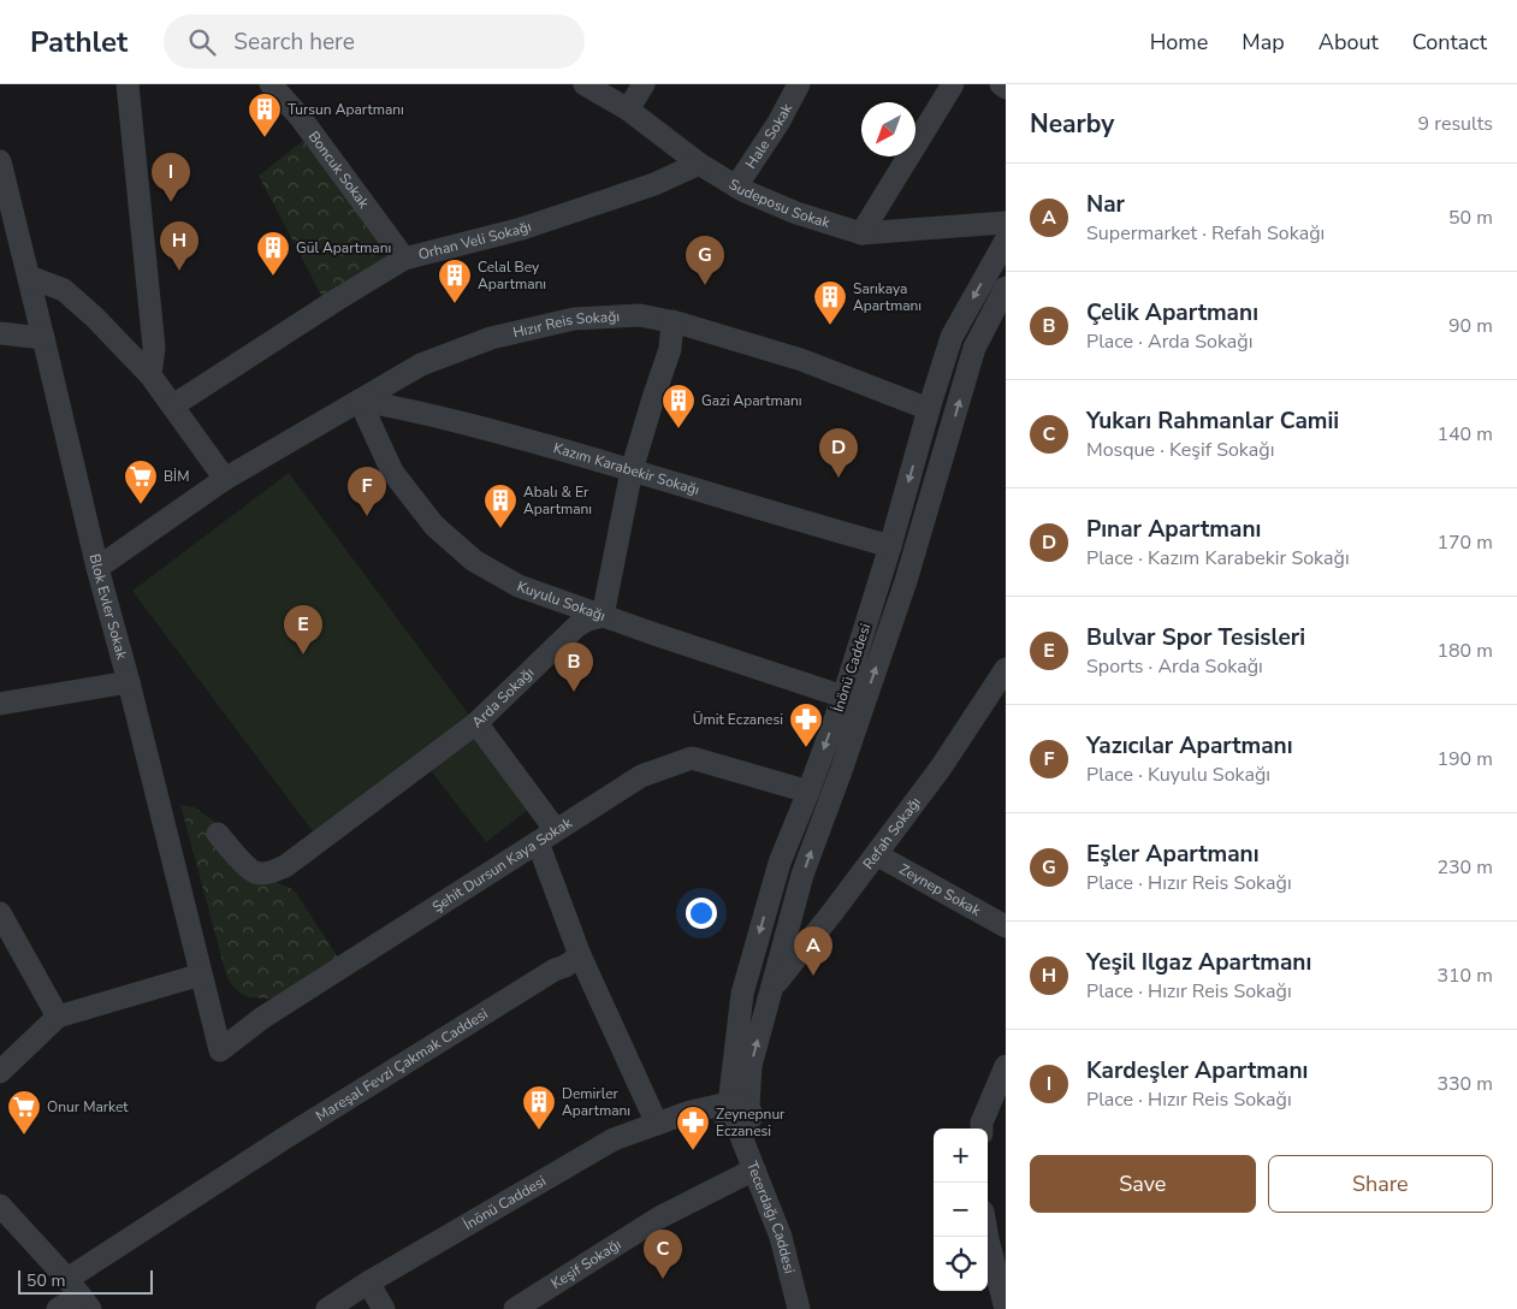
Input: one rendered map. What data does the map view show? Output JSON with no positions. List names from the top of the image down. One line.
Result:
{"streets":{"street":["Hale Sokak","Boncuk Sokak","Sudeposu Sokak","Orhan Veli Sokağı","Hızır Reis Sokağı","Kazım Karabekir Sokağı","Kuyulu Sokağı","Blok Evler Sokak","İnönü Caddesi","Arda Sokağı","Refah Sokağı","Şehit Dursun Kaya Sokak","Zeynep Sokak","Mareşal Fevzi Çakmak Caddesi","Tecerdağı Caddesi","Keşif Sokağı"]},"crossings":[["Hale Sokak","Sudeposu Sokak"],["Boncuk Sokak","Orhan Veli Sokağı"],["Sudeposu Sokak","Orhan Veli Sokağı"],["Hızır Reis Sokağı","Kazım Karabekir Sokağı"],["Hızır Reis Sokağı","Kuyulu Sokağı"],["Hızır Reis Sokağı","Blok Evler Sokak"],["Hızır Reis Sokağı","İnönü Caddesi"],["Kazım Karabekir Sokağı","Kuyulu Sokağı"],["Kazım Karabekir Sokağı","İnönü Caddesi"],["Kuyulu Sokağı","İnönü Caddesi"],["Kuyulu Sokağı","Arda Sokağı"],["Blok Evler Sokak","Şehit Dursun Kaya Sokak"],["İnönü Caddesi","Refah Sokağı"],["İnönü Caddesi","Şehit Dursun Kaya Sokak"],["İnönü Caddesi","Tecerdağı Caddesi"],["Refah Sokağı","Zeynep Sokak"],["Tecerdağı Caddesi","Keşif Sokağı"]],"places":{"building":["Tursun Apartmanı","Gül Apartmanı","Celal Bey Apartmanı","Sarıkaya Apartmanı","Gazi Apartmanı","Abalı & Er Apartmanı","Demirler Apartmanı"],"supermarket":["BİM","Onur Market"],"pharmacy":["Ümit Eczanesi","Zeynepnur Eczanesi"]},"scale_bar":"50 m","north":"bottom left","page":{"header":"Pathlet","search":"Search here","nav":["Home","Map","About","Contact"],"heading":["Nearby","9 results"],"pins":["I","H","G","D","F","E","B","A","C"],"list":[{"mark":"A","name":"Nar","note":"Supermarket · Refah Sokağı","value":"50 m"},{"mark":"B","name":"Çelik Apartmanı","note":"Place · Arda Sokağı","value":"90 m"},{"mark":"C","name":"Yukarı Rahmanlar Camii","note":"Mosque · Keşif Sokağı","value":"140 m"},{"mark":"D","name":"Pınar Apartmanı","note":"Place · Kazım Karabekir Sokağı","value":"170 m"},{"mark":"E","name":"Bulvar Spor Tesisleri","note":"Sports · Arda Sokağı","value":"180 m"},{"mark":"F","name":"Yazıcılar Apartmanı","note":"Place · Kuyulu Sokağı","value":"190 m"},{"mark":"G","name":"Eşler Apartmanı","note":"Place · Hızır Reis Sokağı","value":"230 m"},{"mark":"H","name":"Yeşil Ilgaz Apartmanı","note":"Place · Hızır Reis Sokağı","value":"310 m"},{"mark":"I","name":"Kardeşler Apartmanı","note":"Place · Hızır Reis Sokağı","value":"330 m"}],"map_buttons":["+","−"],"buttons":["Save","Share"],"scale":"50 m"}}
